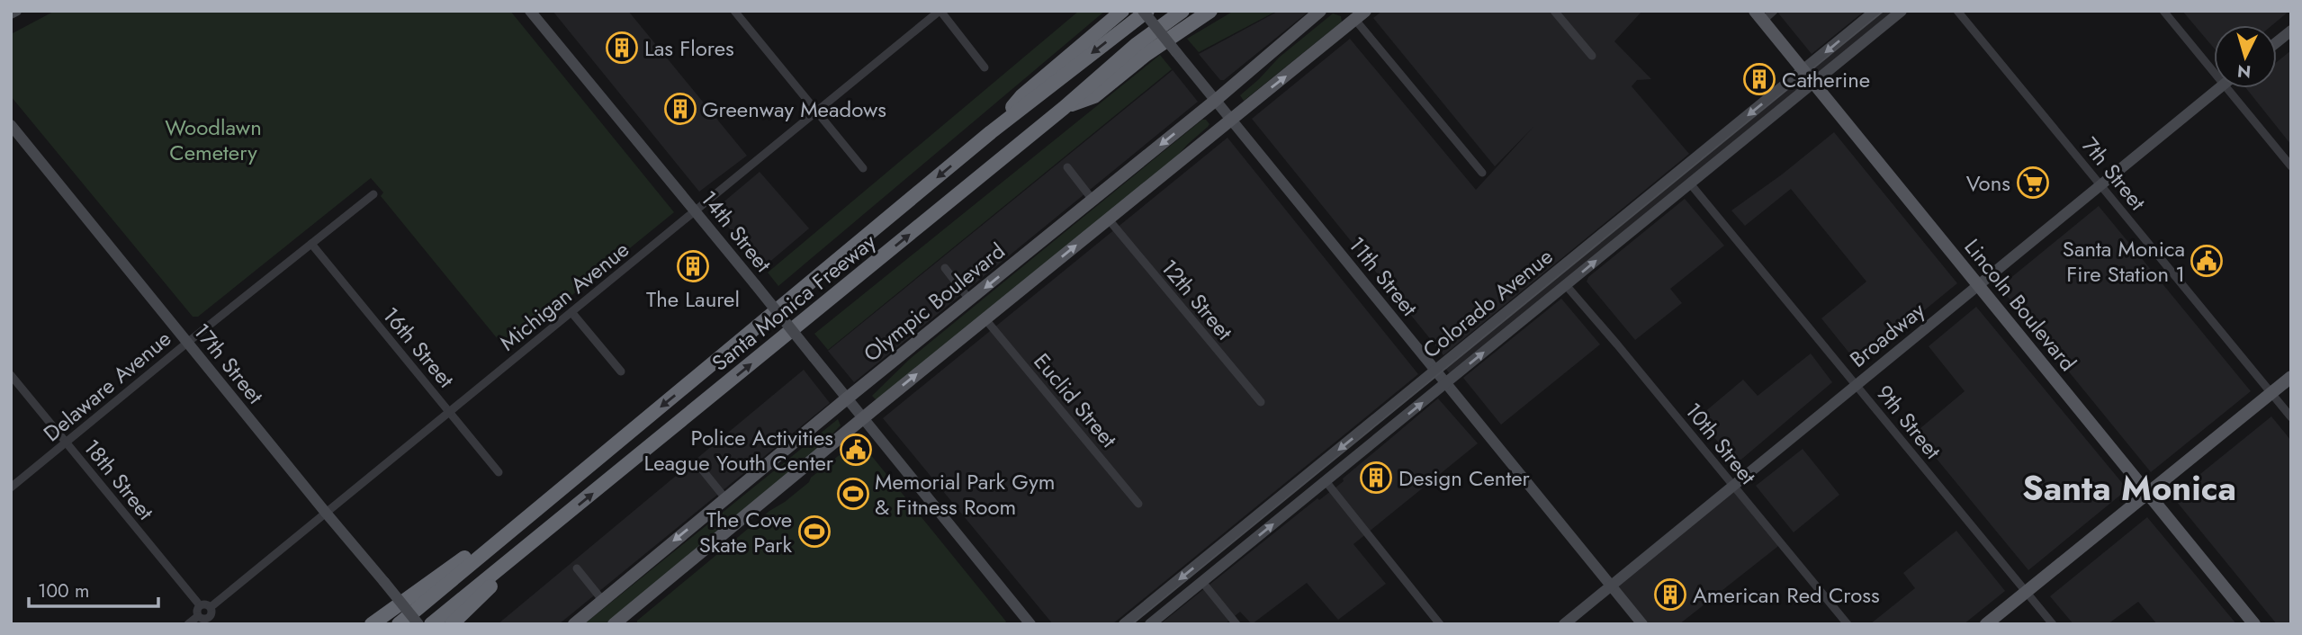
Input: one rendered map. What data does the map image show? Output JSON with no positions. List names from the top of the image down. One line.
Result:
{"streets":{"highway":["Santa Monica Freeway"],"main road":["Olympic Boulevard","Lincoln Boulevard"],"street":["7th Street","14th Street","11th Street","Michigan Avenue","12th Street","Colorado Avenue","Broadway","16th Street","17th Street","Delaware Avenue","Euclid Street","9th Street","10th Street","18th Street"]},"crossings":[["7th Street","Broadway"],["14th Street","Michigan Avenue"],["14th Street","Olympic Boulevard"],["11th Street","Santa Monica Freeway"],["11th Street","Olympic Boulevard"],["11th Street","Colorado Avenue"],["11th Street","Broadway"],["Michigan Avenue","16th Street"],["Michigan Avenue","17th Street"],["Michigan Avenue","18th Street"],["12th Street","Olympic Boulevard"],["Olympic Boulevard","Euclid Street"],["Colorado Avenue","Lincoln Boulevard"],["Colorado Avenue","9th Street"],["Colorado Avenue","10th Street"],["Lincoln Boulevard","Broadway"],["Broadway","9th Street"],["Broadway","10th Street"],["16th Street","Delaware Avenue"],["17th Street","Delaware Avenue"],["Delaware Avenue","18th Street"]],"districts":["Santa Monica"],"parks":["Woodlawn Cemetery"],"places":{"building":["Las Flores","Catherine","Greenway Meadows","The Laurel","Design Center","American Red Cross"],"supermarket":["Vons"],"public building":["Santa Monica Fire Station 1","Police Activities League Youth Center"],"sports":["Memorial Park Gym & Fitness Room","The Cove Skate Park"]},"scale_bar":"100 m","north":"bottom"}
